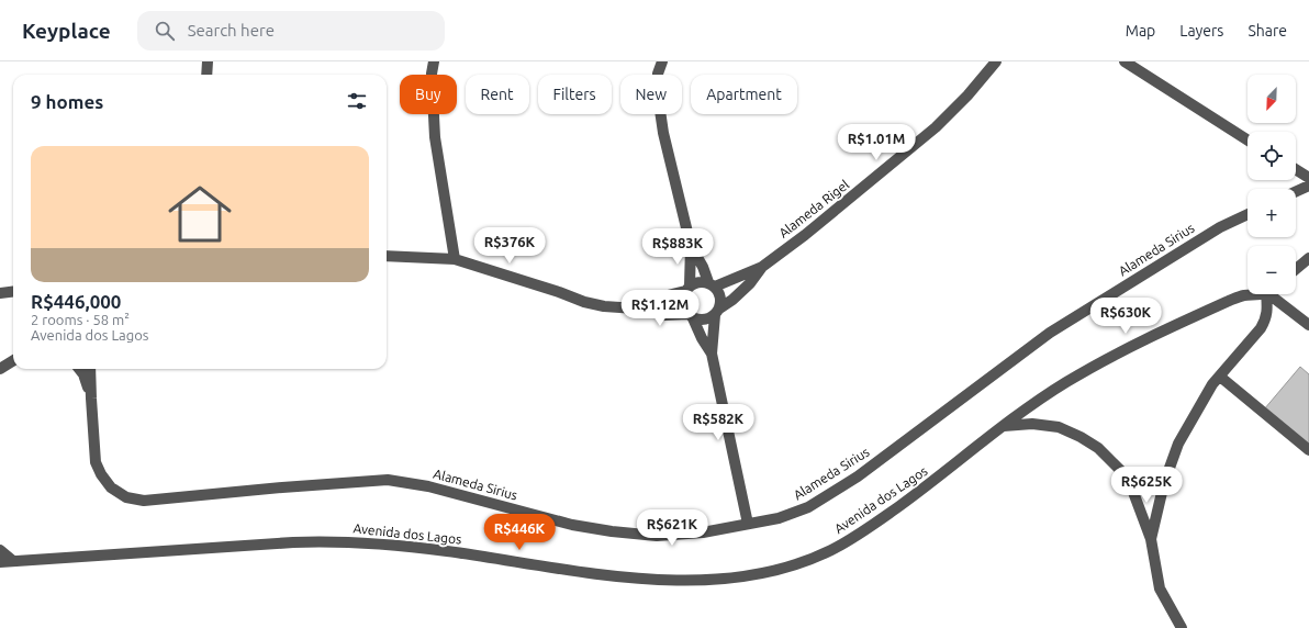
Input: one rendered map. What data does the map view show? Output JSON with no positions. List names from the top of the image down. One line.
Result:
{"streets":{"street":["Alameda Rigel","Alameda Sirius","Avenida dos Lagos"]},"north":"bottom left","page":{"header":"Keyplace","search":"Search here","nav":["Map","Layers","Share"],"map_buttons":["+","−"],"chip":["Buy","Rent","Filters","New","Apartment"],"heading":"9 homes","price":["R$1.01M","R$376K","R$883K","R$1.12M","R$630K","R$582K","R$625K","R$621K","R$446K"],"list":[{"name":"R$446,000","note":"2 rooms · 58 m² · Avenida dos Lagos"}]}}
